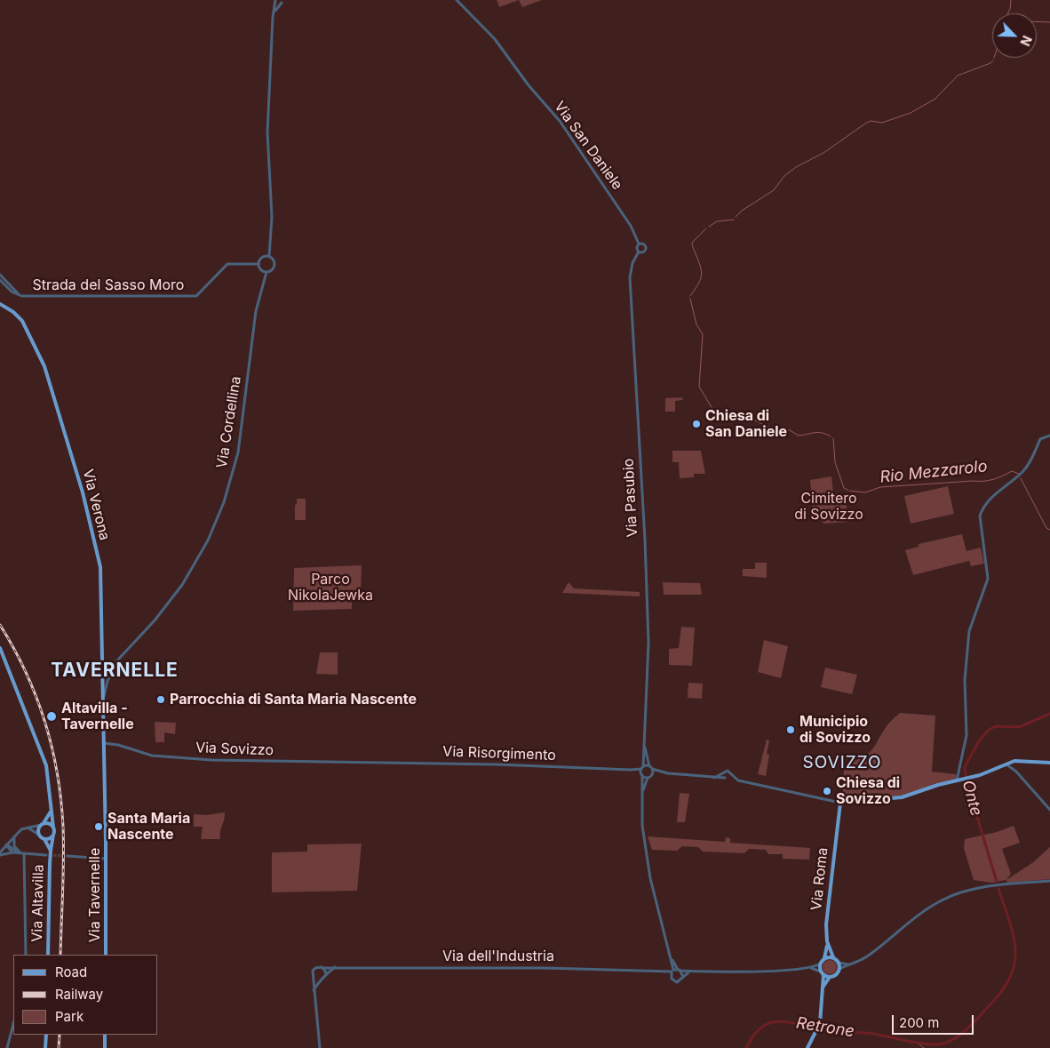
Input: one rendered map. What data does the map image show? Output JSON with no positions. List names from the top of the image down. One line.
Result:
{"streets":{"main road":["Via Verona","Via Roma","Via Tavernelle","Via Altavilla"],"street":["Via San Daniele","Strada del Sasso Moro","Via Cordellina","Via Pasubio","Via Sovizzo","Via Risorgimento","Via dell'Industria"]},"crossings":[["Via San Daniele","Via Pasubio"],["Strada del Sasso Moro","Via Cordellina"],["Via Cordellina","Via Verona"],["Via Cordellina","Via Tavernelle"],["Via Verona","Via Tavernelle"],["Via Sovizzo","Via Risorgimento"],["Via Sovizzo","Via Tavernelle"]],"districts":["TAVERNELLE","SOVIZZO"],"water":["Rio Mezzarolo","Onte","Retrone"],"parks":["Cimitero di Sovizzo","Parco NikolaJewka"],"places":["Chiesa di San Daniele","Parrocchia di Santa Maria Nascente","Altavilla - Tavernelle","Municipio di Sovizzo","Chiesa di Sovizzo","Santa Maria Nascente"],"legend":["Road","Railway","Park"],"scale_bar":"200 m","north":"bottom right"}
